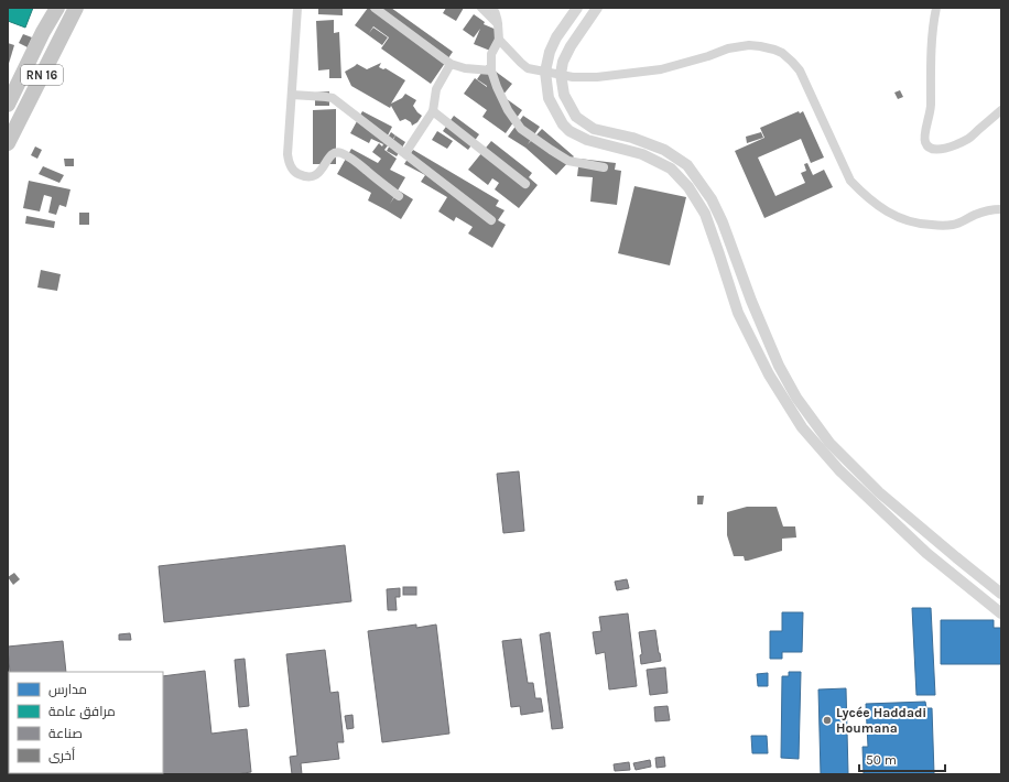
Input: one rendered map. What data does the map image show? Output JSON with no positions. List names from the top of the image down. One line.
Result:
{"streets":{"highway":["RN 16"]},"places":["Lycée Haddadi Houmana"],"legend":["مدارس","مرافق عامة","صناعة","أخرى"],"scale_bar":"50 m"}
